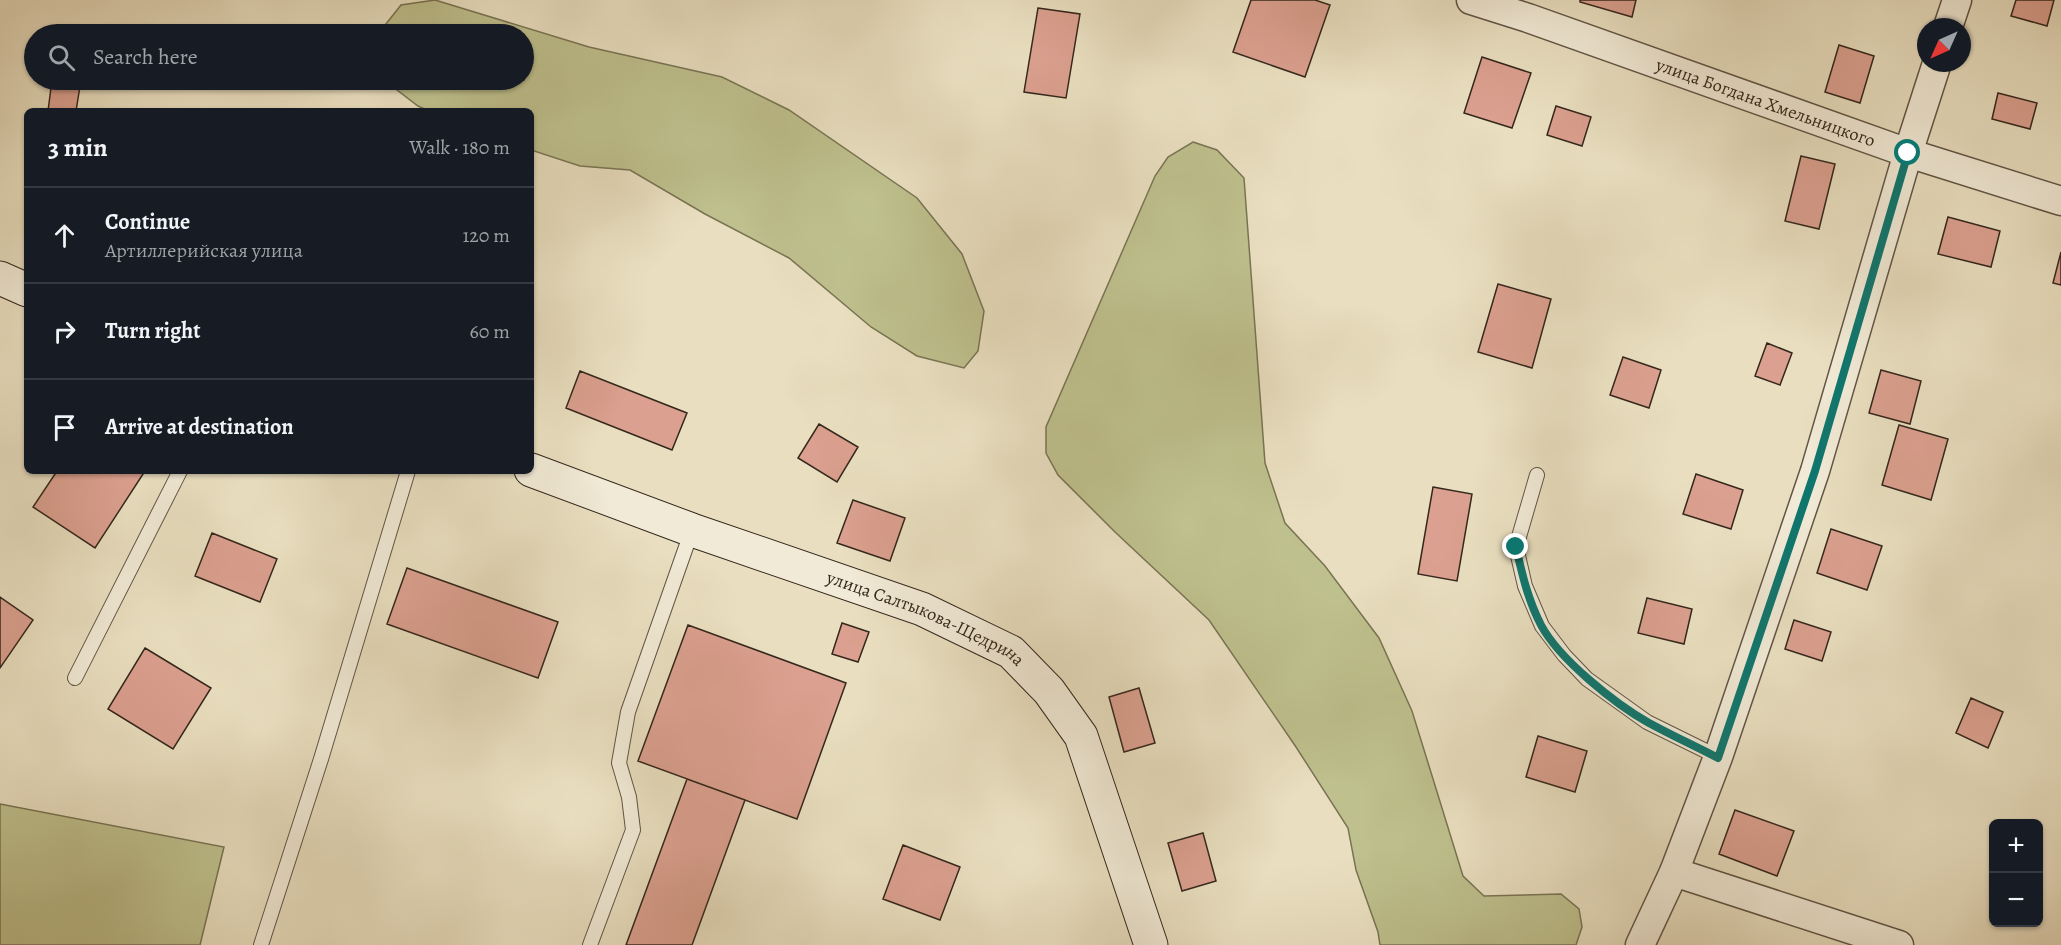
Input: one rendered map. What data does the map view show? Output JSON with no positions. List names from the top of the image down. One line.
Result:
{"streets":{"street":["улица Богдана Хмельницкого","улица Салтыкова-Щедрина"]},"north":"bottom left","page":{"search":"Search here","heading":["3 min","Walk · 180 m"],"list":[["Continue","Артиллерийская улица","120 m"],["Turn right","60 m"],"Arrive at destination"],"map_buttons":["+","−"]}}
